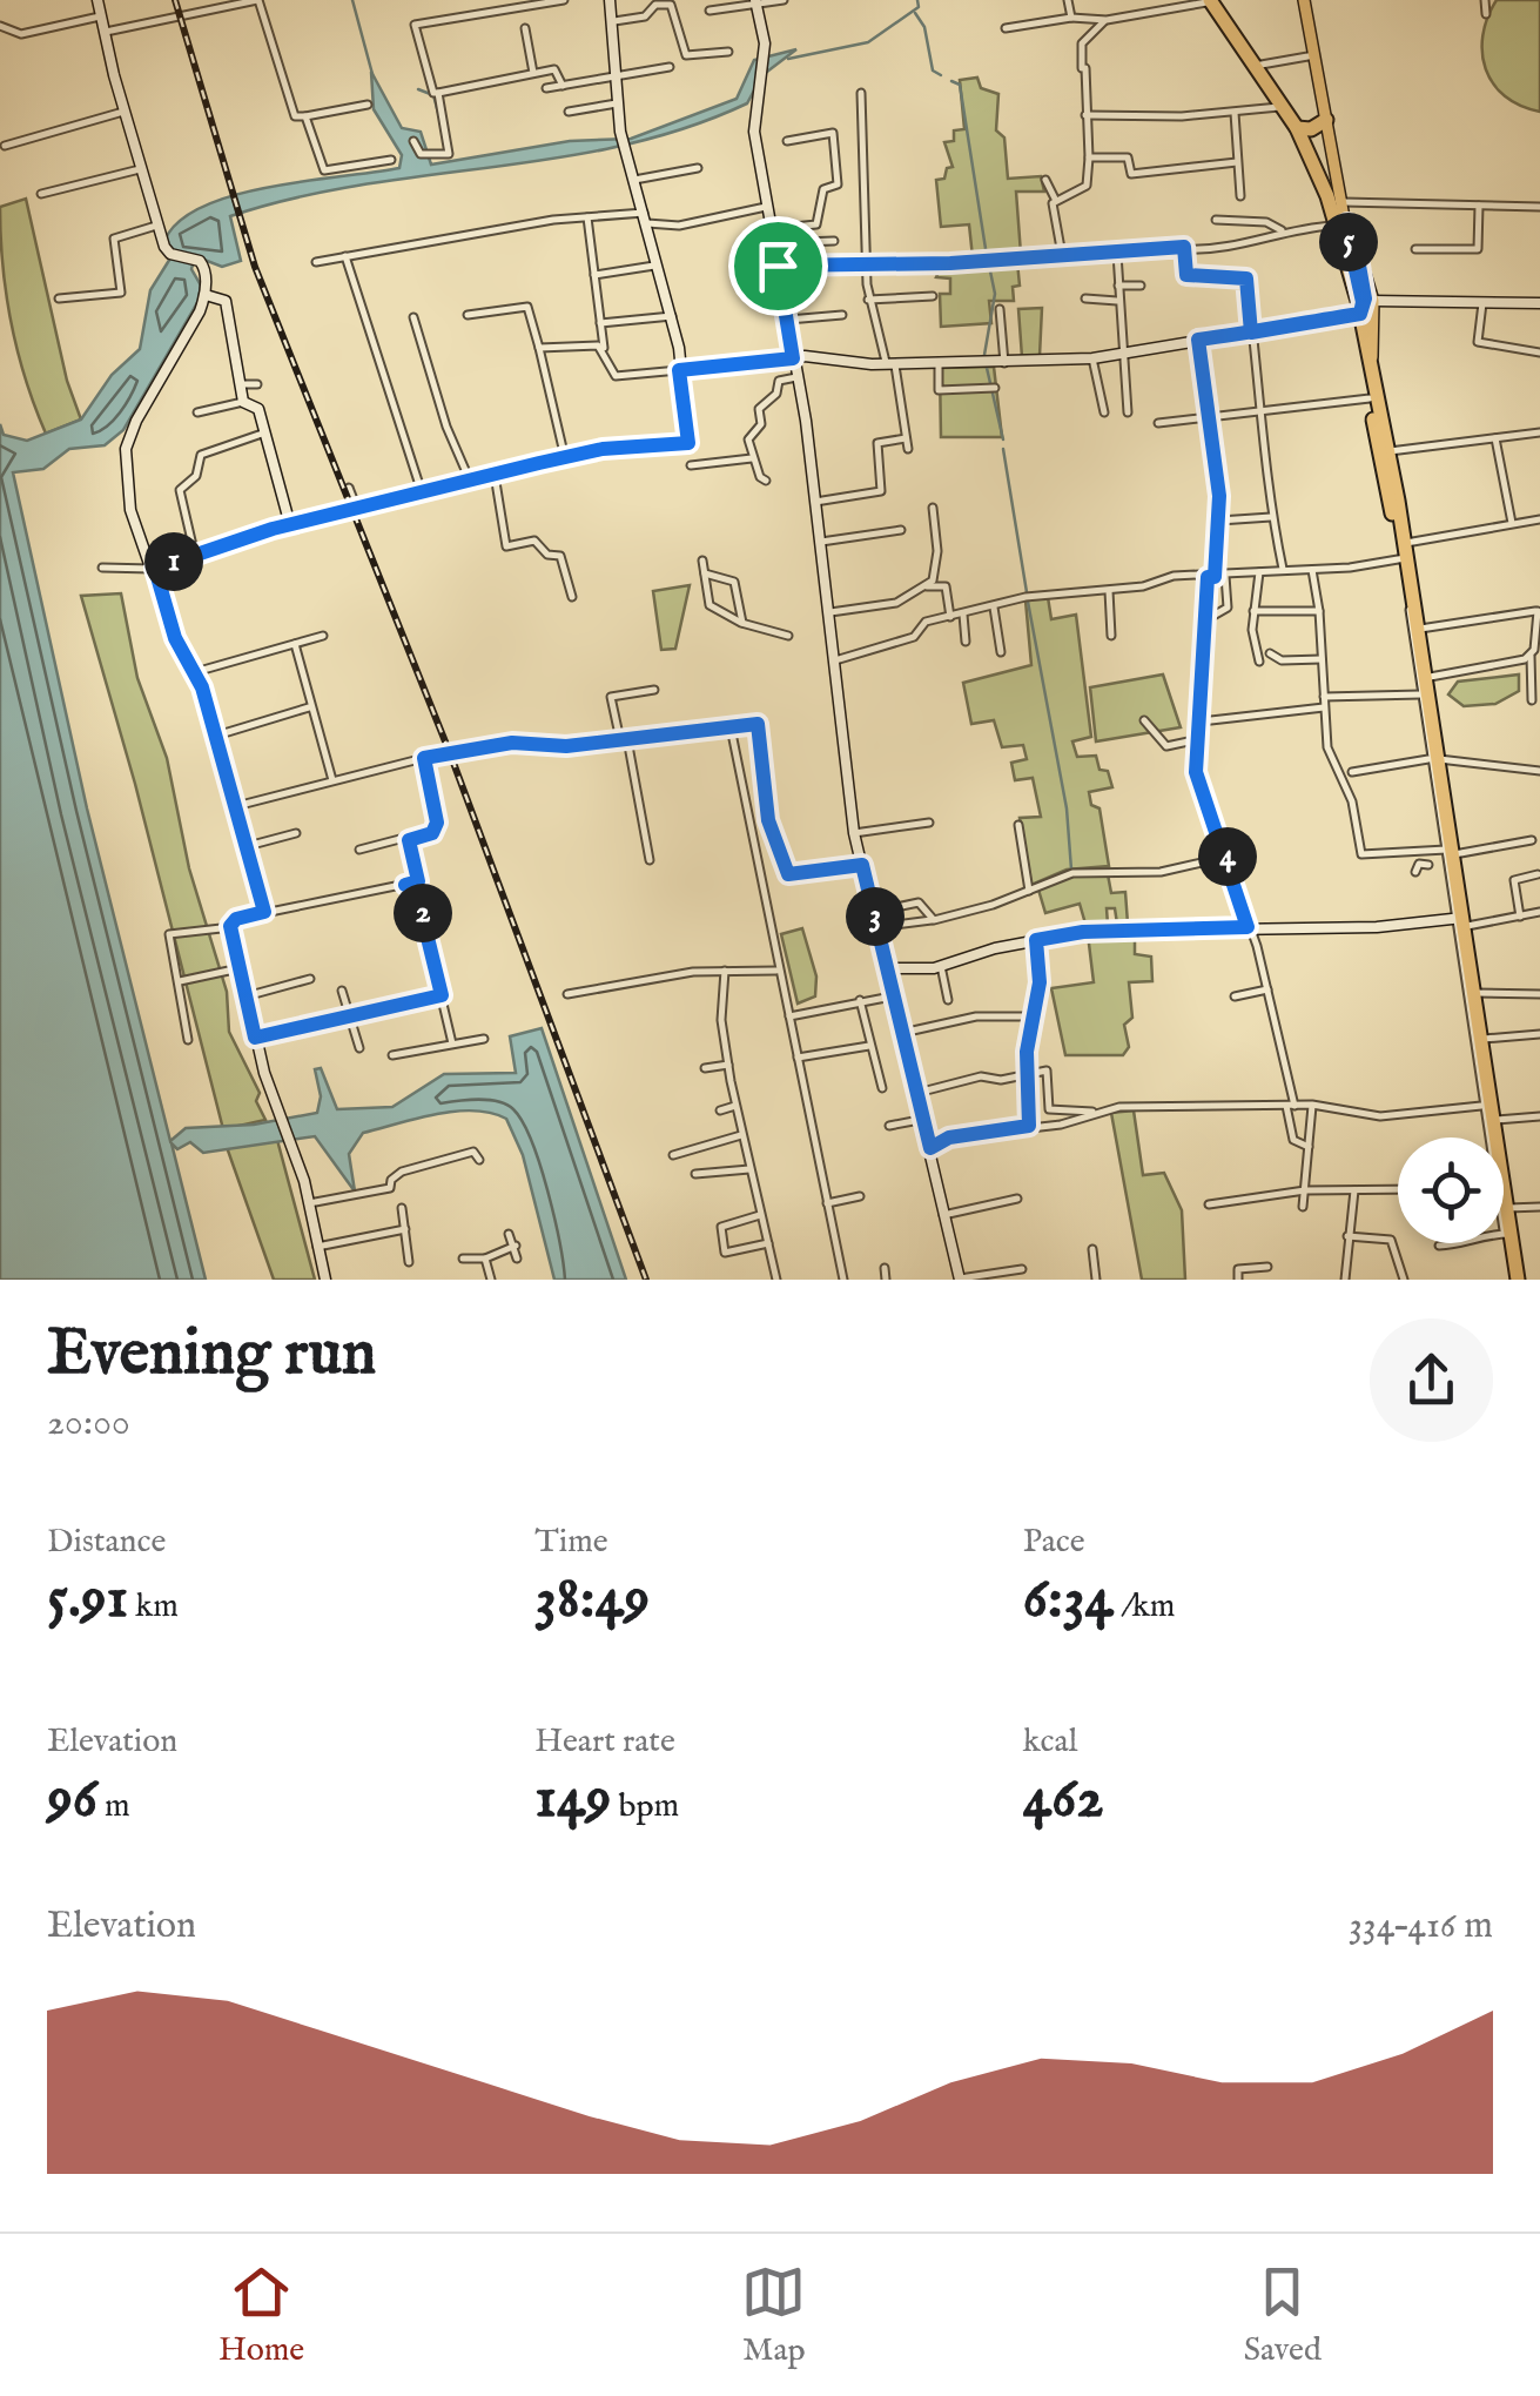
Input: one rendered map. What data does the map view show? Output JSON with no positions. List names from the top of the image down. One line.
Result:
{"page":{"pins":["5","1","4","2","3"],"heading":["Evening run","20:00"],"stats":[["Distance","5.91 km"],["Time","38:49"],["Pace","6:34 /km"],["Elevation","96 m"],["Heart rate","149 bpm"],["kcal","462"]],"chart":["Elevation","334–416 m"],"tabs":["Home","Map","Saved"]}}
